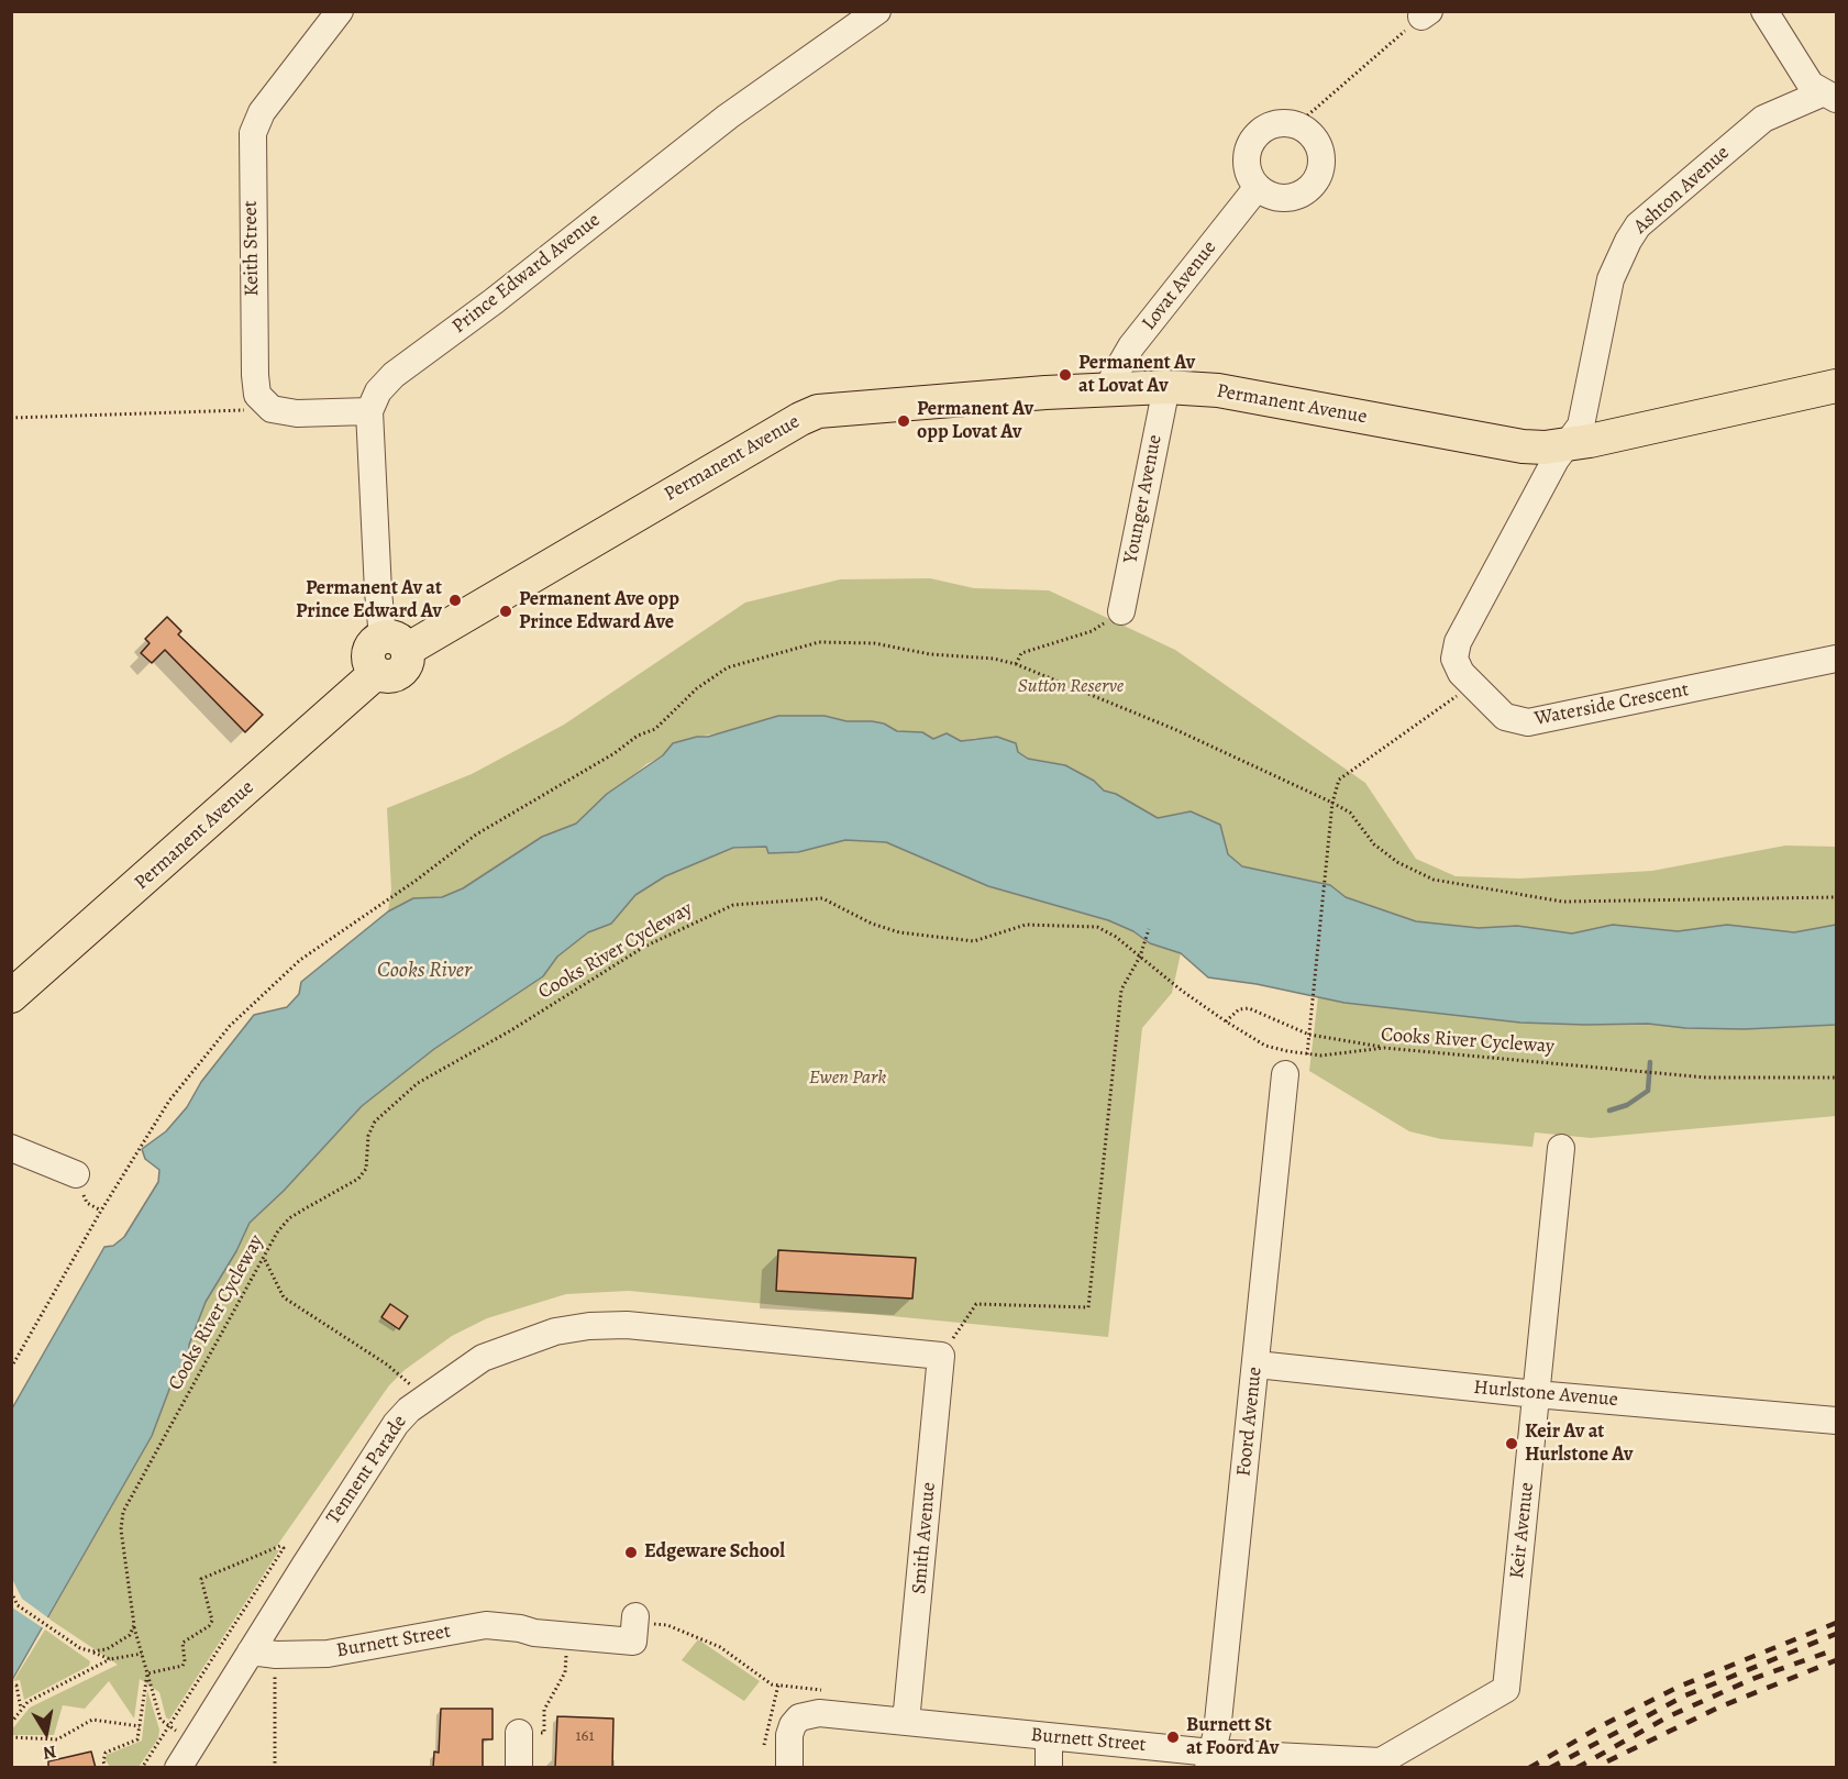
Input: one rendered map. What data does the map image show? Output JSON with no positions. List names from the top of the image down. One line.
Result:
{"streets":{"main road":["Permanent Avenue"],"street":["Ashton Avenue","Keith Street","Prince Edward Avenue","Lovat Avenue","Younger Avenue","Waterside Crescent","Hurlstone Avenue","Foord Avenue","Tennent Parade","Keir Avenue","Smith Avenue","Burnett Street"],"path":["Cooks River Cycleway"]},"crossings":[["Ashton Avenue","Permanent Avenue"],["Ashton Avenue","Waterside Crescent"],["Lovat Avenue","Permanent Avenue"],["Permanent Avenue","Younger Avenue"],["Permanent Avenue","Waterside Crescent"],["Hurlstone Avenue","Foord Avenue"],["Hurlstone Avenue","Keir Avenue"],["Foord Avenue","Burnett Street"],["Tennent Parade","Smith Avenue"],["Tennent Parade","Burnett Street"],["Keir Avenue","Burnett Street"],["Smith Avenue","Burnett Street"]],"water":["Cooks River"],"parks":["Sutton Reserve","Ewen Park"],"places":["Permanent Av at Lovat Av","Permanent Av opp Lovat Av","Permanent Av at Prince Edward Av","Permanent Ave opp Prince Edward Ave","Keir Av at Hurlstone Av","Edgeware School","Burnett St at Foord Av"],"house_numbers":["161"],"north":"bottom"}
